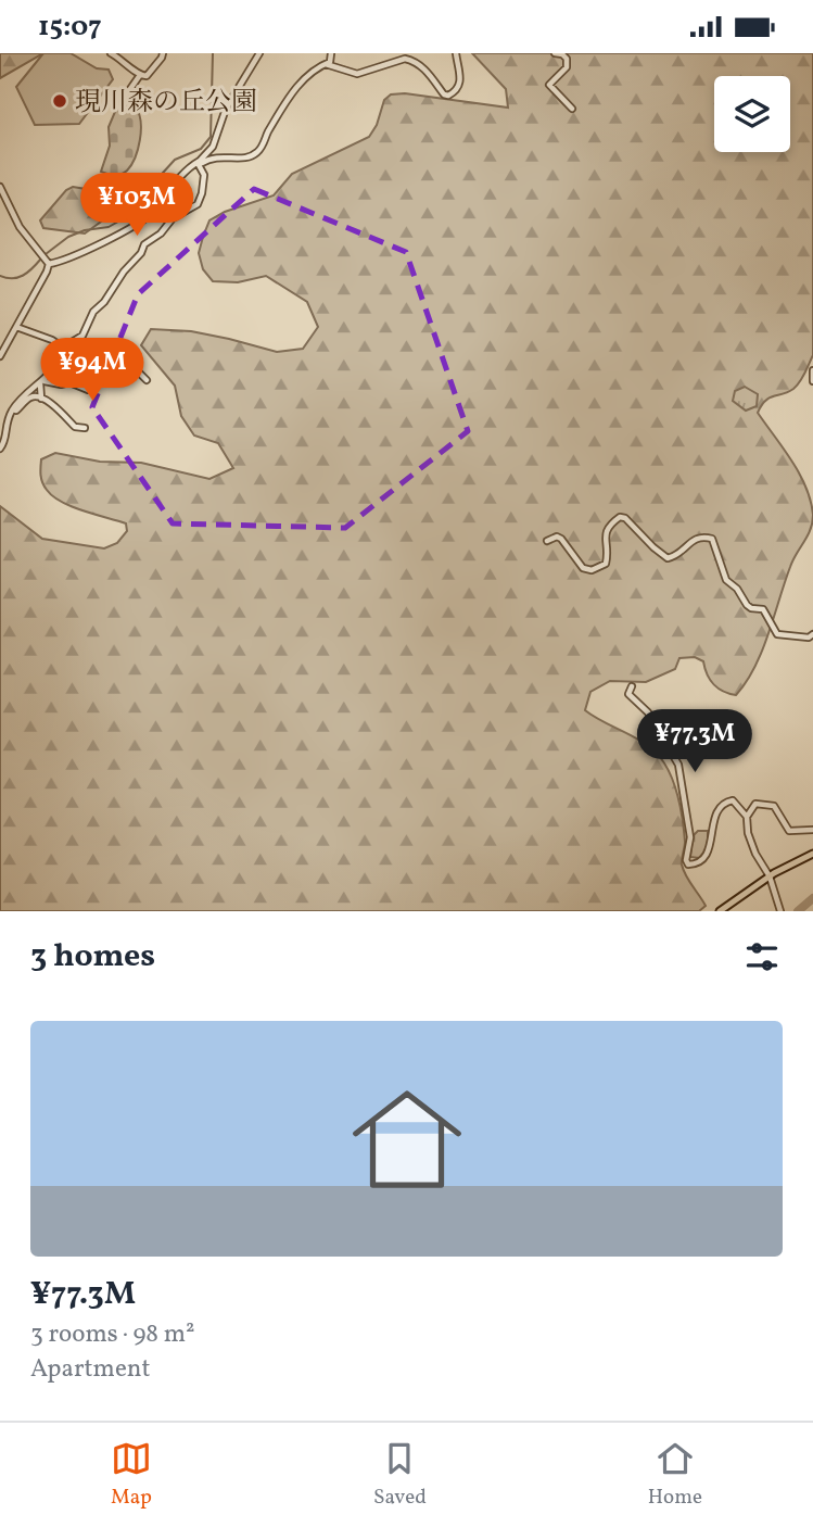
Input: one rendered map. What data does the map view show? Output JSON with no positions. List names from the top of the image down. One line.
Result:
{"places":["現川森の丘公園"],"page":{"status":"15:07","price":["¥103M","¥94M","¥77.3M"],"heading":"3 homes","list":[{"name":"¥77.3M","note":"3 rooms · 98 m² · Apartment"}],"tabs":["Map","Saved","Home"]}}
